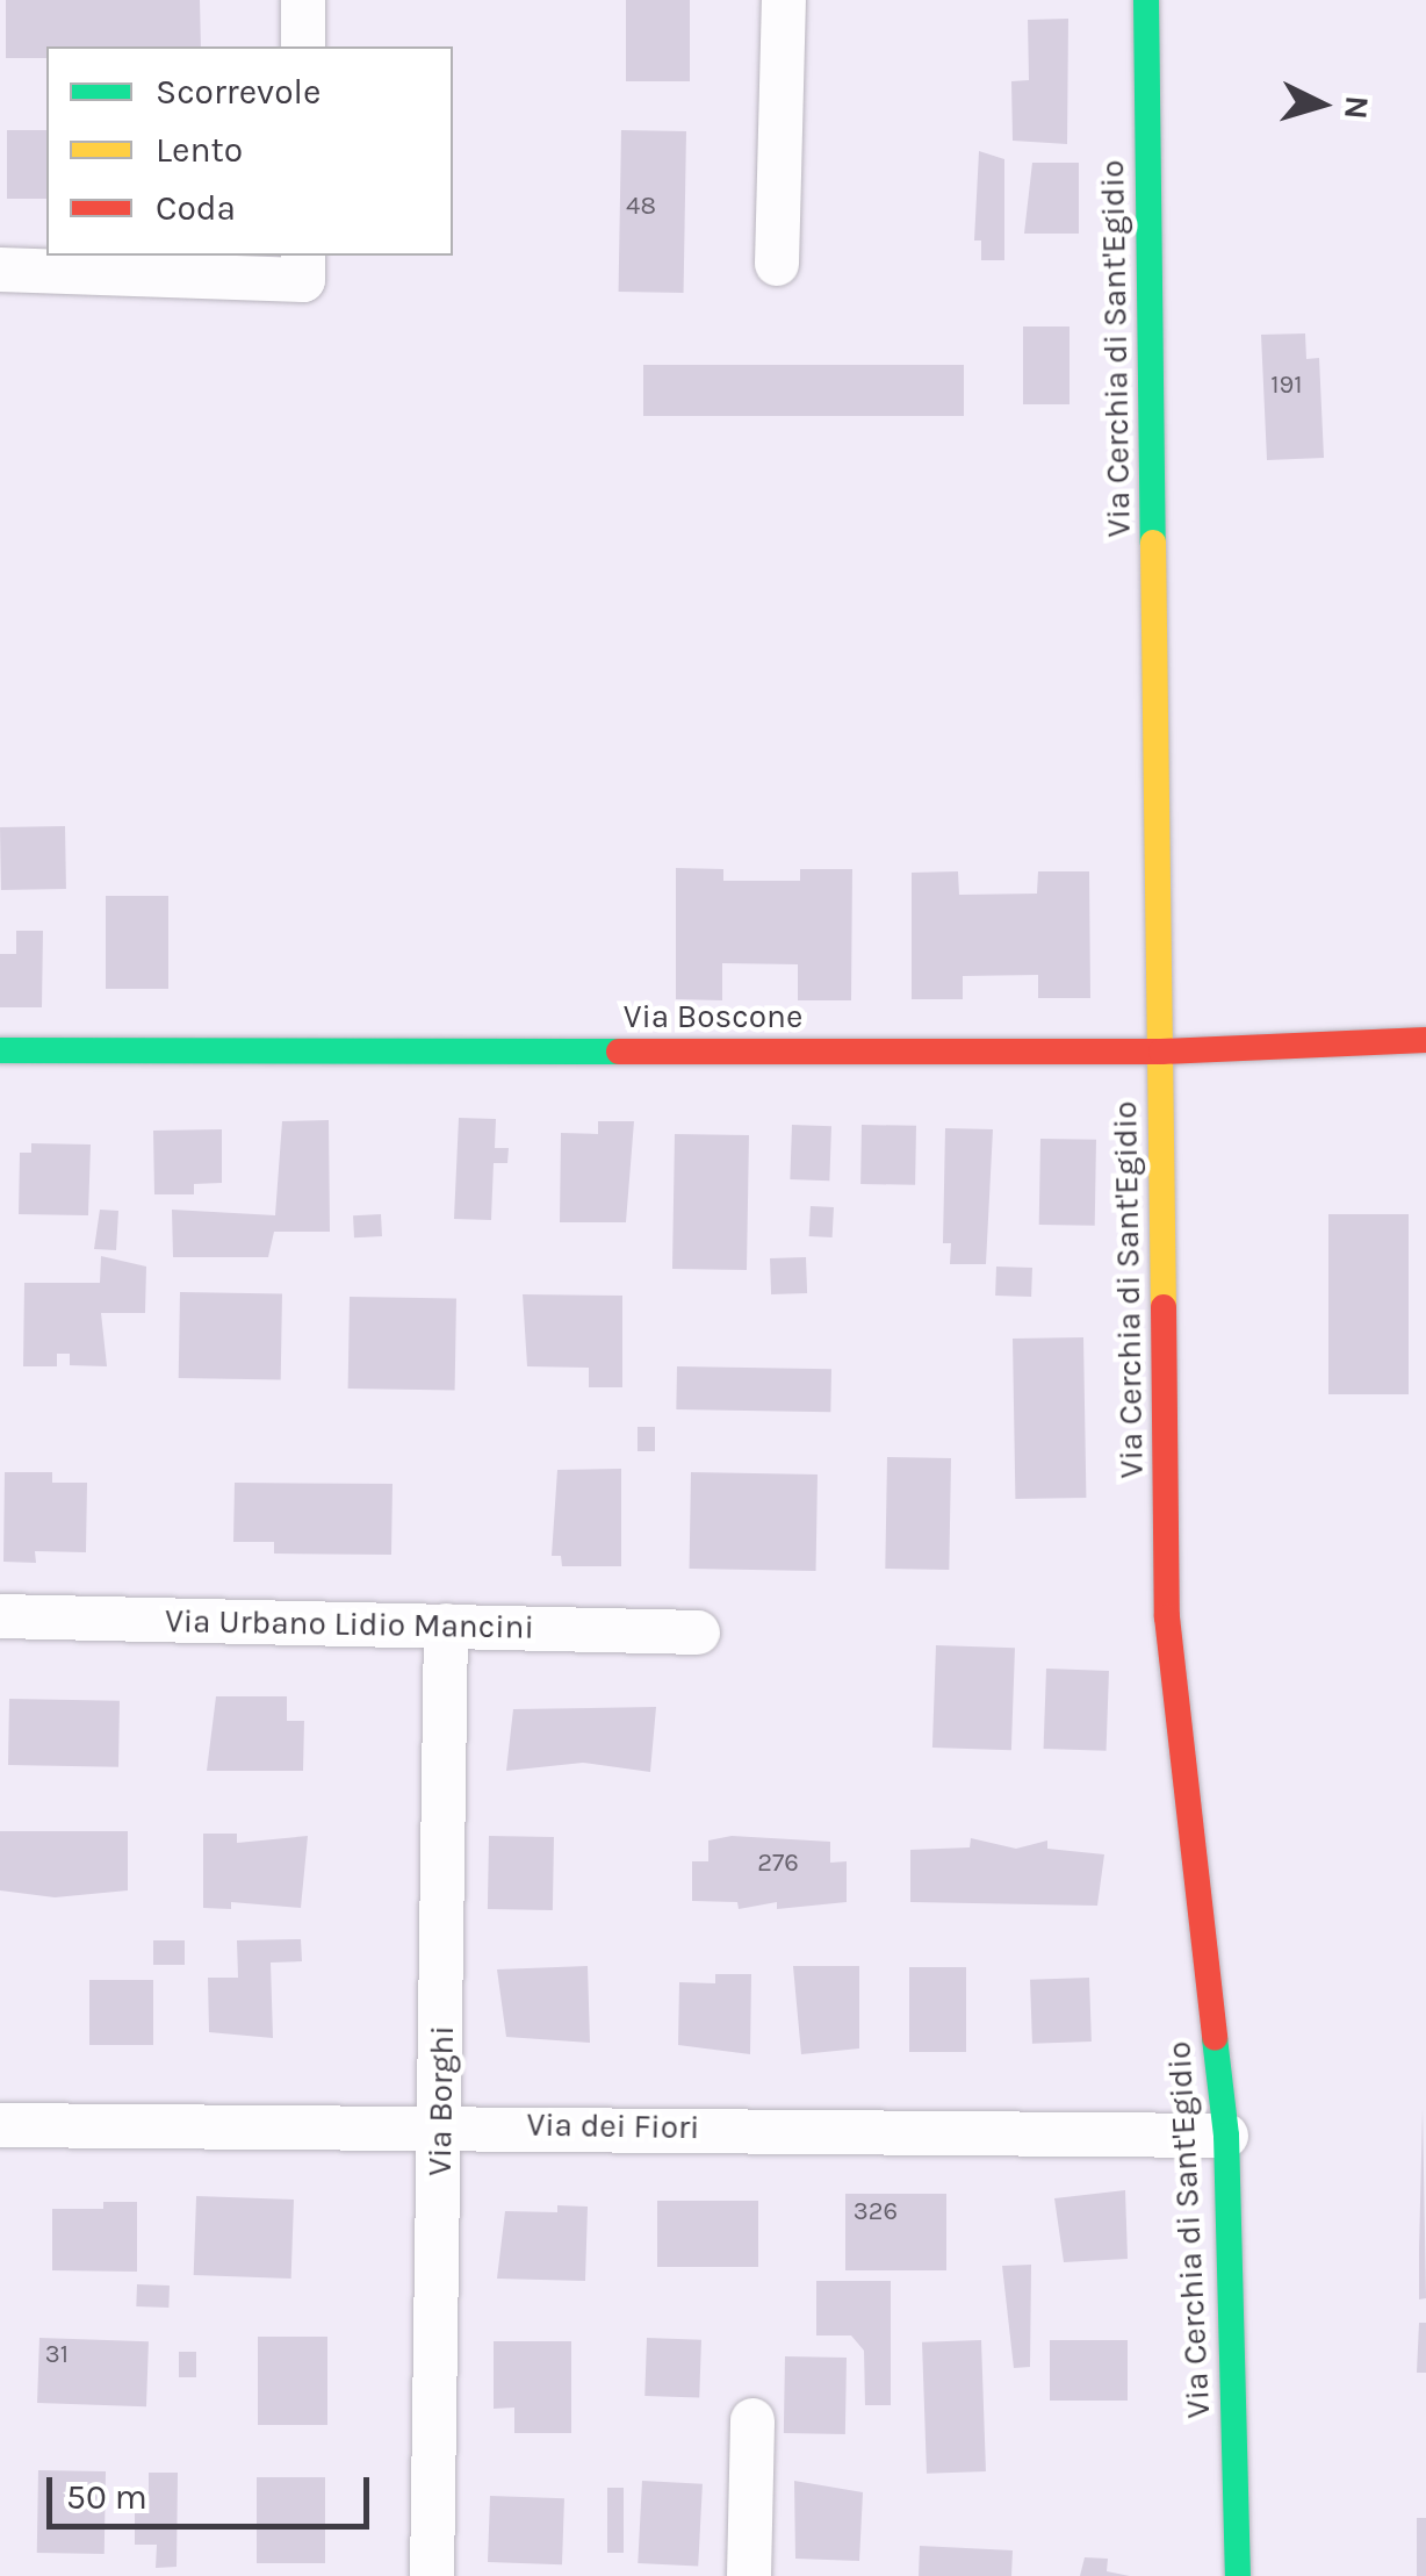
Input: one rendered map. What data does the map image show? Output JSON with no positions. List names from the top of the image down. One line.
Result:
{"streets":{"street":["Via Cerchia di Sant'Egidio","Via Boscone","Via Urbano Lidio Mancini","Via Borghi","Via dei Fiori"]},"crossings":[["Via Cerchia di Sant'Egidio","Via Boscone"],["Via Cerchia di Sant'Egidio","Via dei Fiori"],["Via Urbano Lidio Mancini","Via Borghi"],["Via Borghi","Via dei Fiori"]],"house_numbers":["48","191","276","326","31"],"legend":["Scorrevole","Lento","Coda"],"scale_bar":"50 m","north":"right"}
